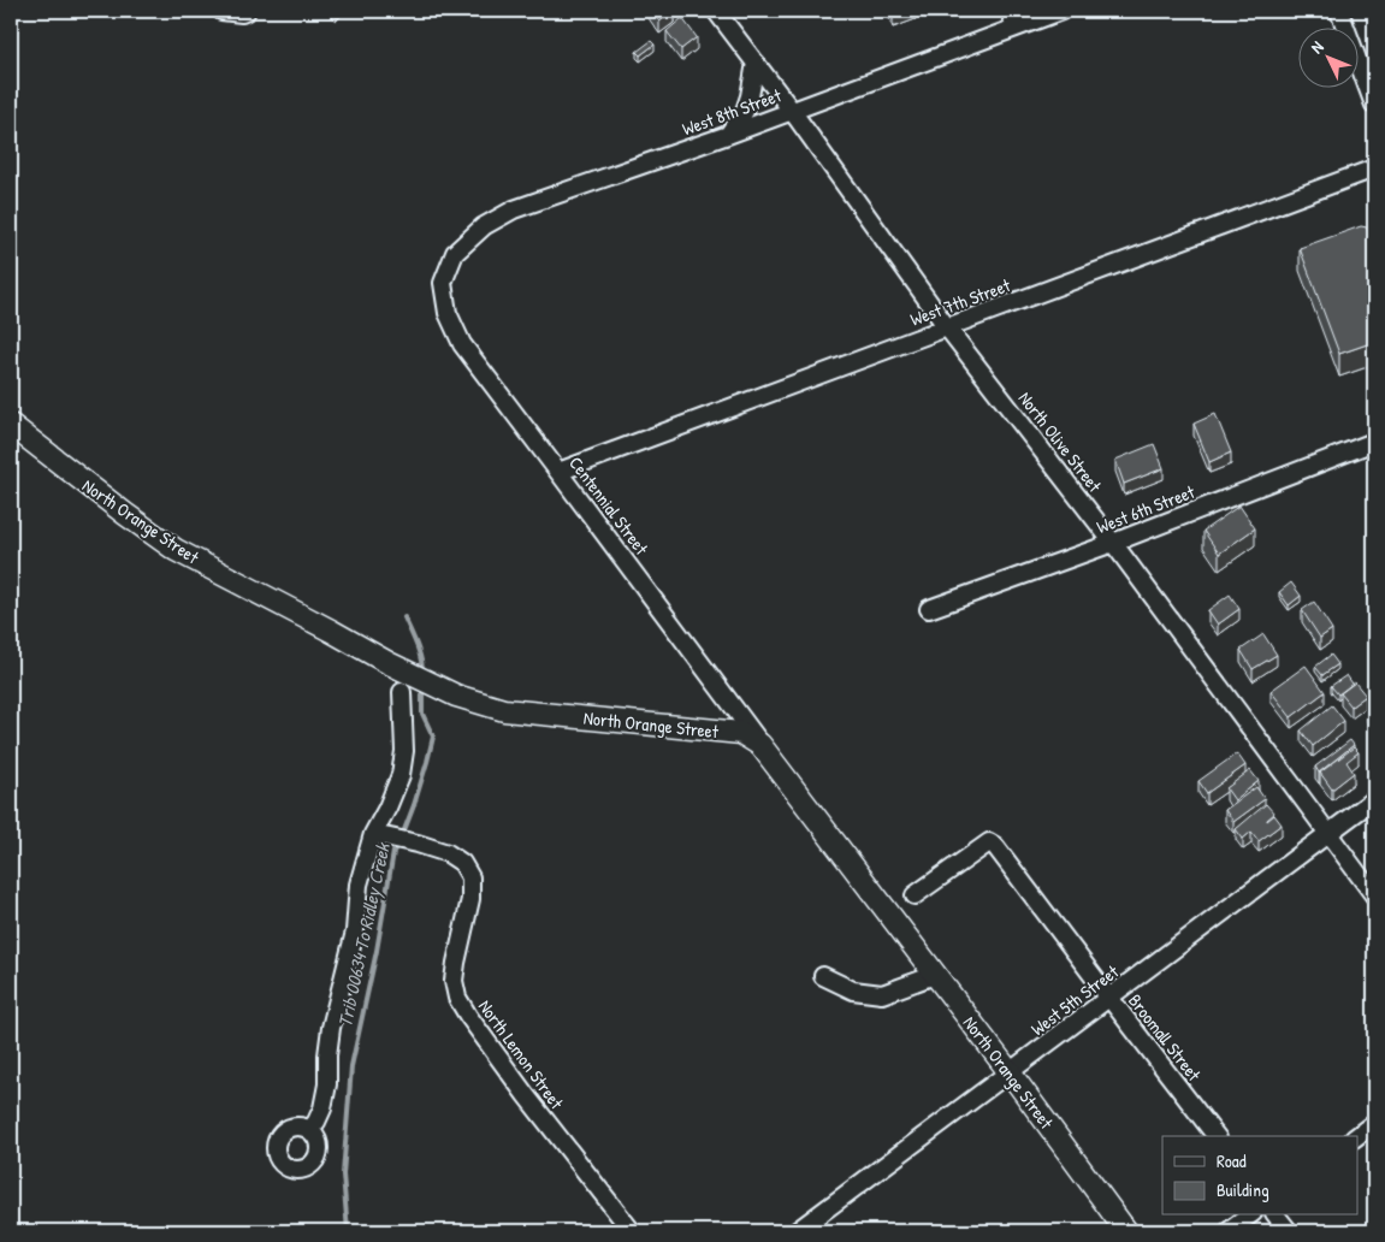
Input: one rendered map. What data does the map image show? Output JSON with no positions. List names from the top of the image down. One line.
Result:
{"streets":{"street":["West 8th Street","West 7th Street","North Olive Street","Centennial Street","West 6th Street","North Orange Street","West 5th Street","Broomall Street","North Lemon Street"]},"crossings":[["West 8th Street","North Olive Street"],["West 8th Street","Centennial Street"],["West 7th Street","North Olive Street"],["West 7th Street","Centennial Street"],["North Olive Street","West 6th Street"],["North Olive Street","West 5th Street"],["Centennial Street","North Orange Street"],["North Orange Street","West 5th Street"],["West 5th Street","Broomall Street"]],"water":["Trib 00634 To Ridley Creek"],"legend":["Road","Building"],"north":"top left"}
